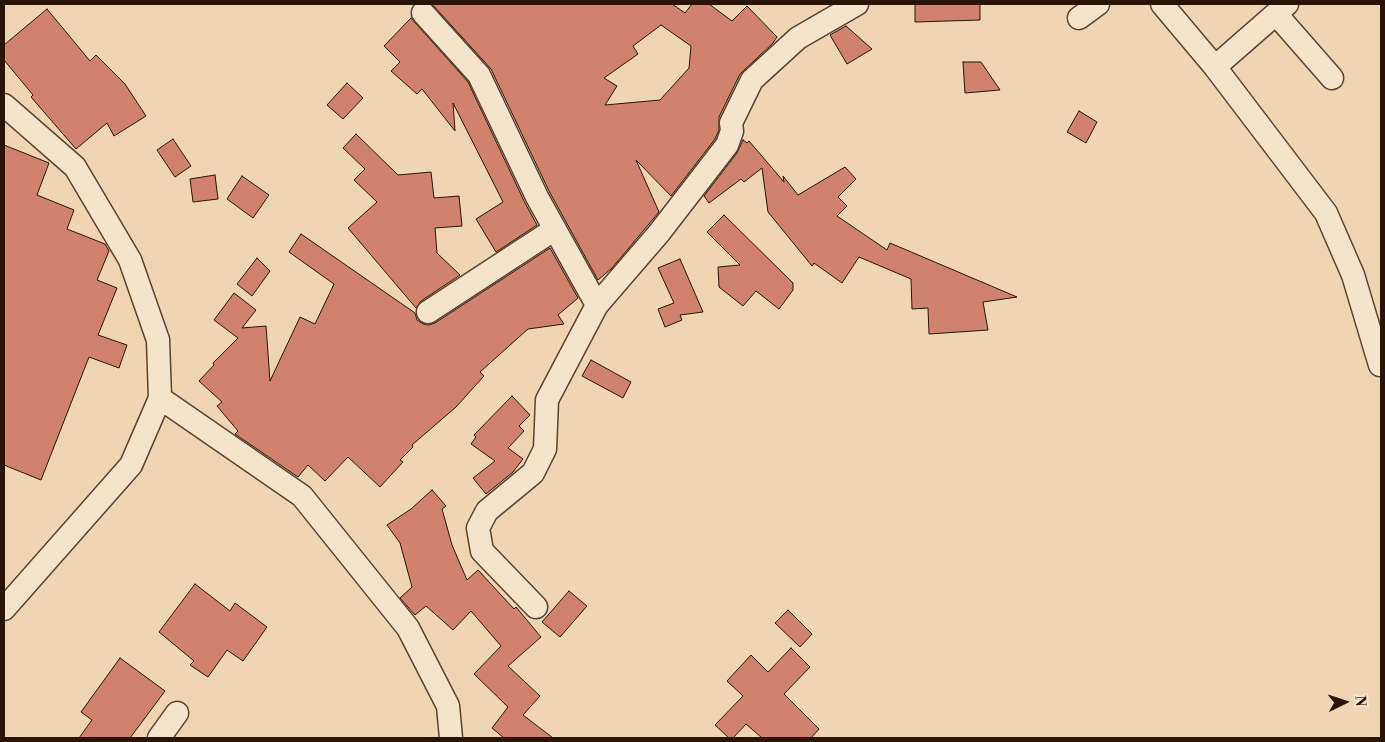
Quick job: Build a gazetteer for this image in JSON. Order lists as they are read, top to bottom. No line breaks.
{"north":"right"}
